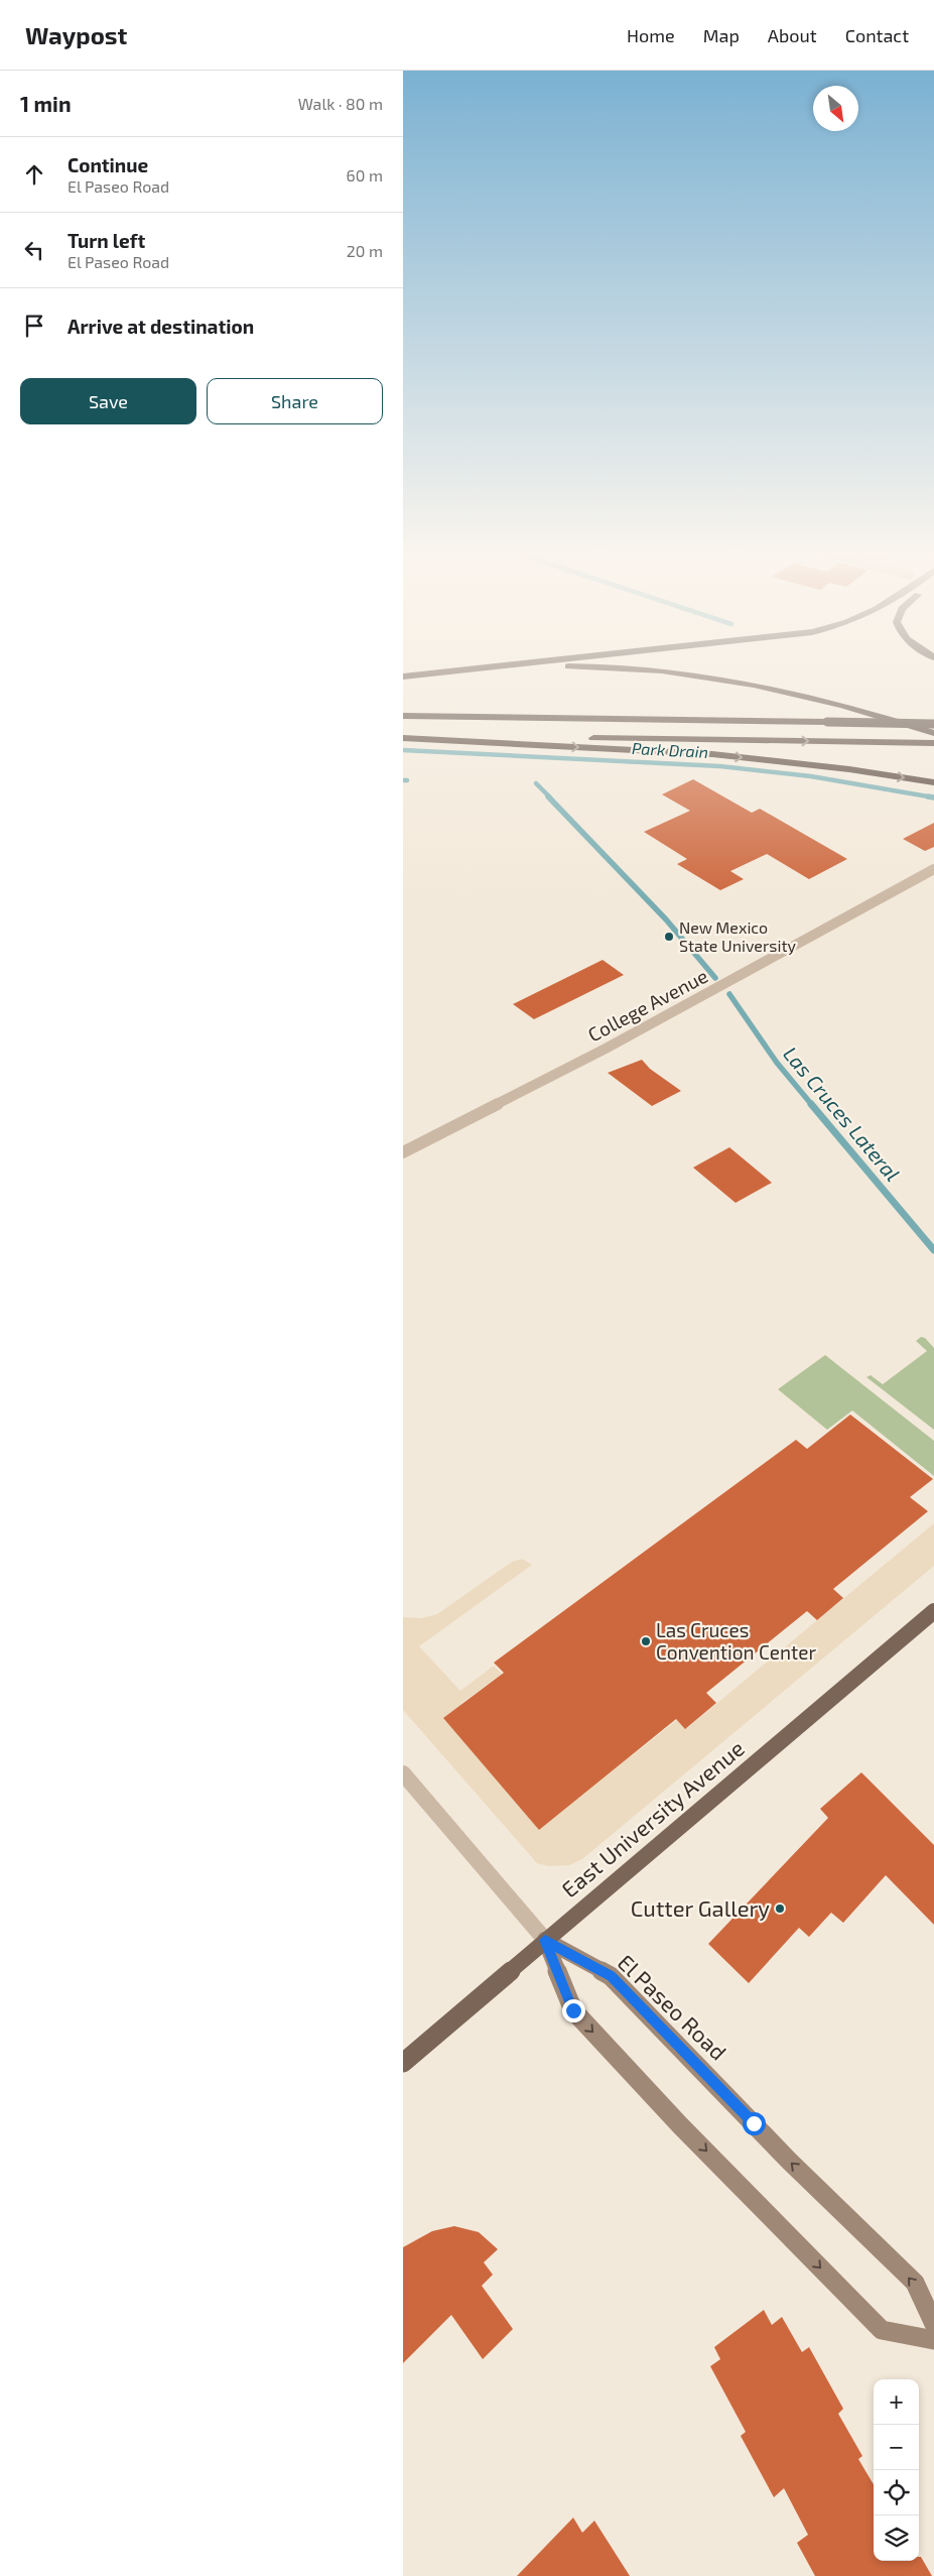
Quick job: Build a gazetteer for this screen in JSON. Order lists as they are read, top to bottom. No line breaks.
{"streets":{"main road":["East University Avenue","El Paseo Road"],"street":["College Avenue"]},"crossings":[["East University Avenue","El Paseo Road"]],"water":["Park Drain","Las Cruces Lateral"],"places":["New Mexico State University","Las Cruces Convention Center","Cutter Gallery"],"north":"bottom right","page":{"header":"Waypost","nav":["Home","Map","About","Contact"],"heading":["1 min","Walk · 80 m"],"list":[["Continue","El Paseo Road","60 m"],["Turn left","El Paseo Road","20 m"],"Arrive at destination"],"buttons":["Save","Share"],"map_buttons":["+","−"]}}
